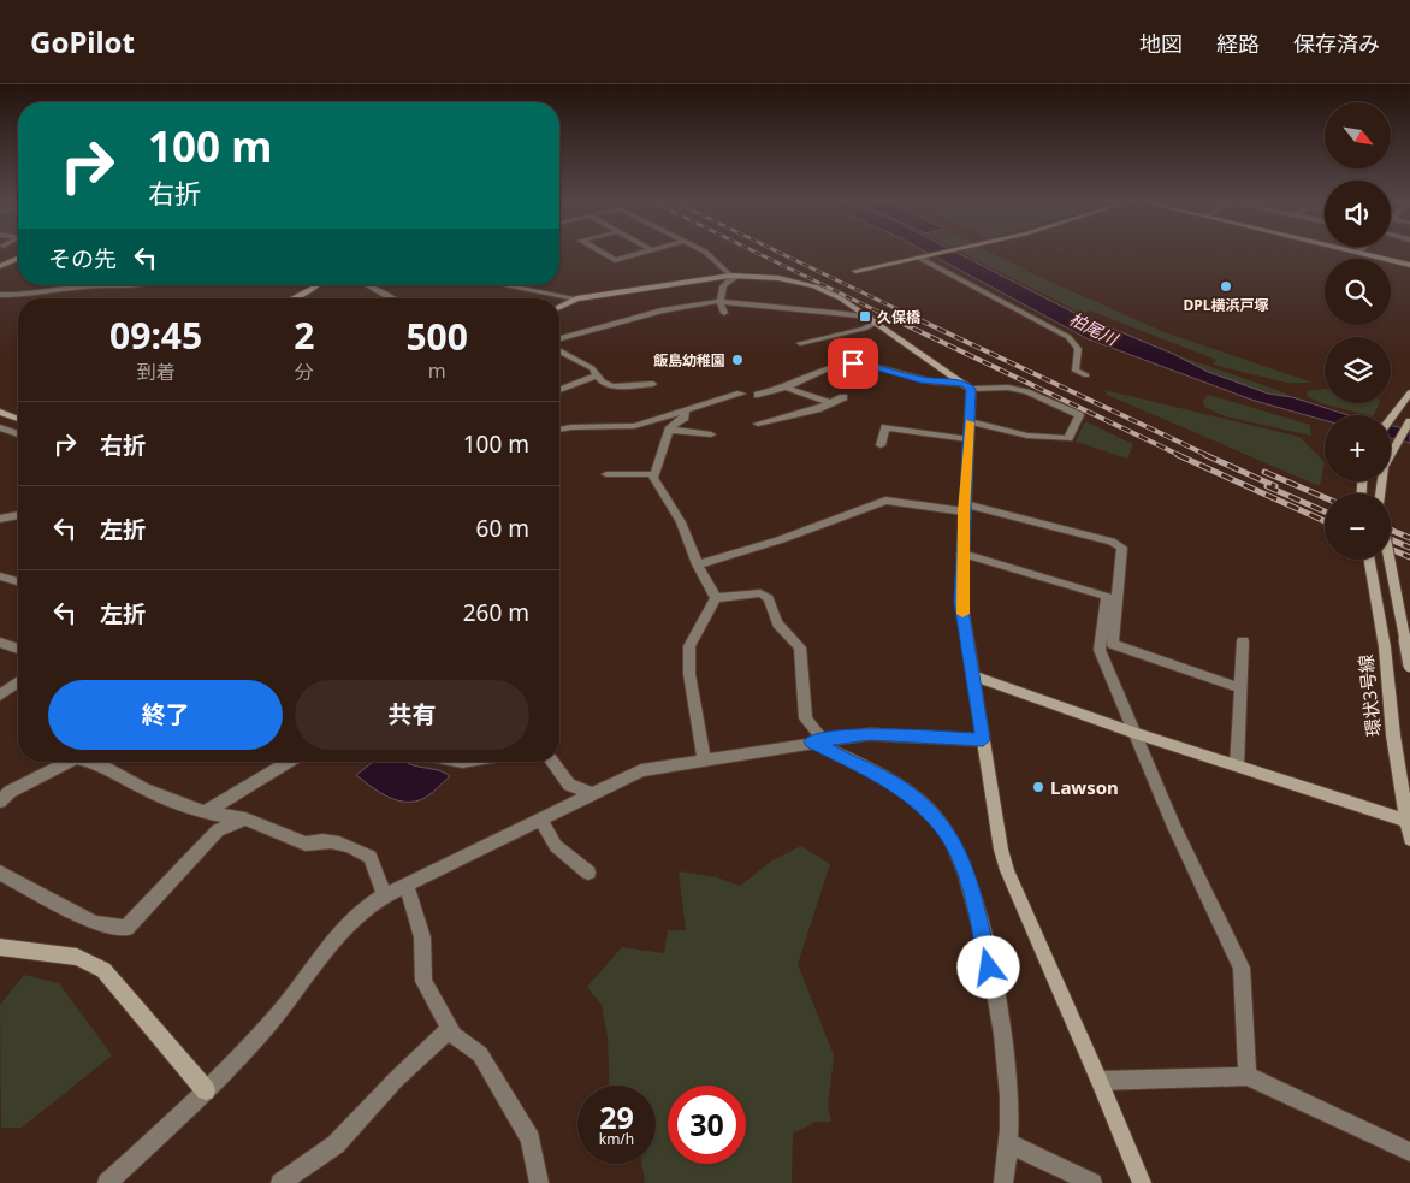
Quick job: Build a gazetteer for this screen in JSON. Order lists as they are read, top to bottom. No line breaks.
{"streets":{"street":["環状3号線"]},"water":["柏尾川"],"places":{"other":["DPL横浜戸塚","飯島幼稚園","Lawson"],"transit":["久保橋"]},"north":"bottom right","page":{"header":"GoPilot","nav":["地図","経路","保存済み"],"map_buttons":["+","−"],"turn":["100 m","右折"],"then":"その先","eta":["09:45","到着","2","分","500","m"],"list":[{"name":"右折","value":"100 m"},{"name":"左折","value":"60 m"},{"name":"左折","value":"260 m"}],"buttons":["終了","共有"],"speed":"29 km/h","limit":"30"}}
